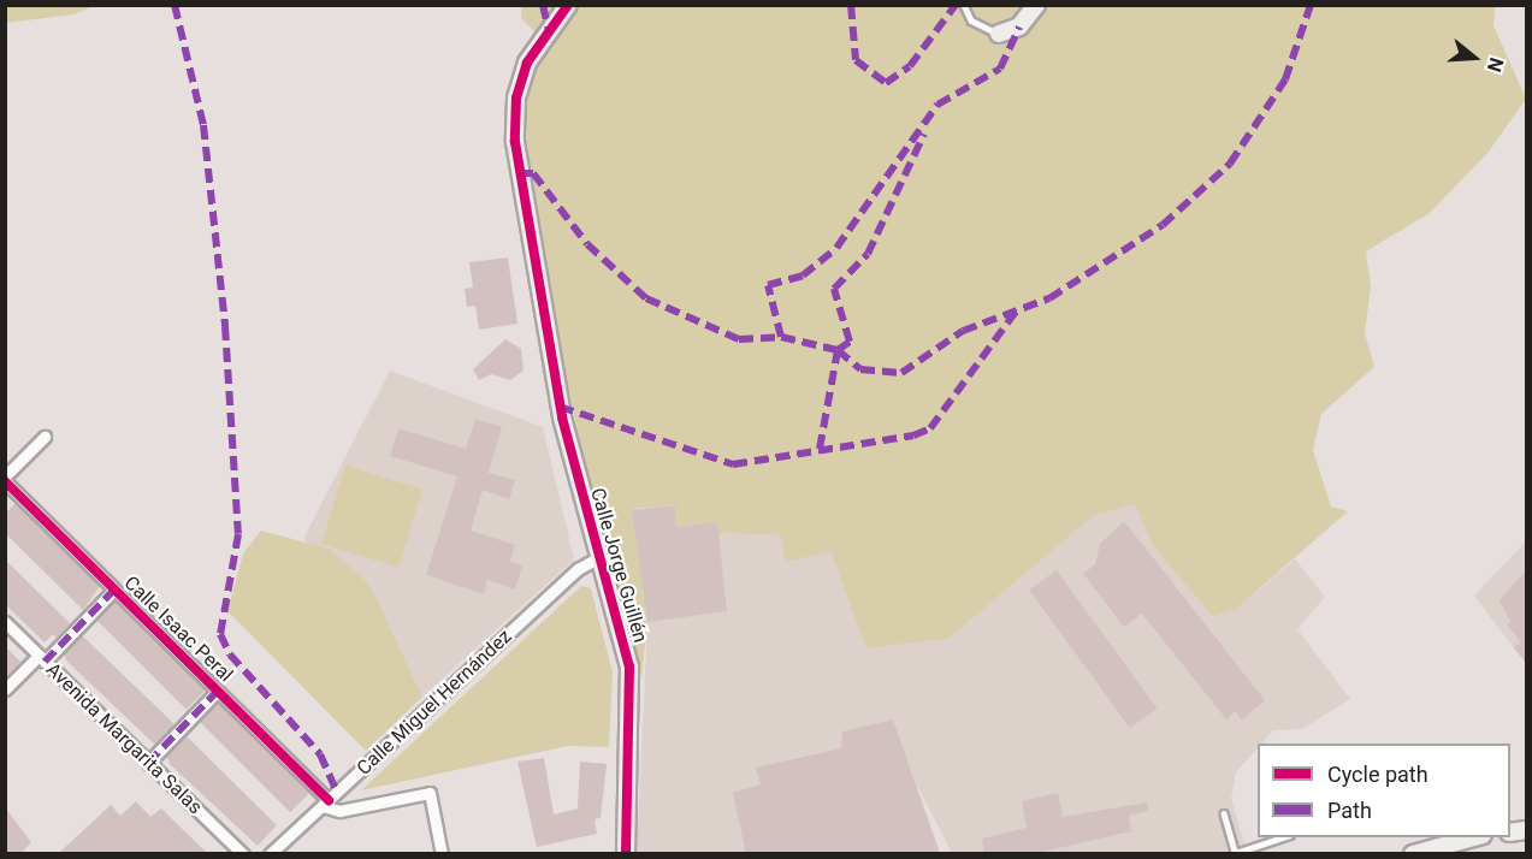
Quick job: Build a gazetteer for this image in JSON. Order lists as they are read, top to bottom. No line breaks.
{"streets":{"street":["Calle Jorge Guillén","Calle Isaac Peral","Calle Miguel Hernández","Avenida Margarita Salas"]},"crossings":[["Calle Jorge Guillén","Calle Miguel Hernández"],["Calle Isaac Peral","Calle Miguel Hernández"]],"legend":["Cycle path","Path"],"north":"right"}
